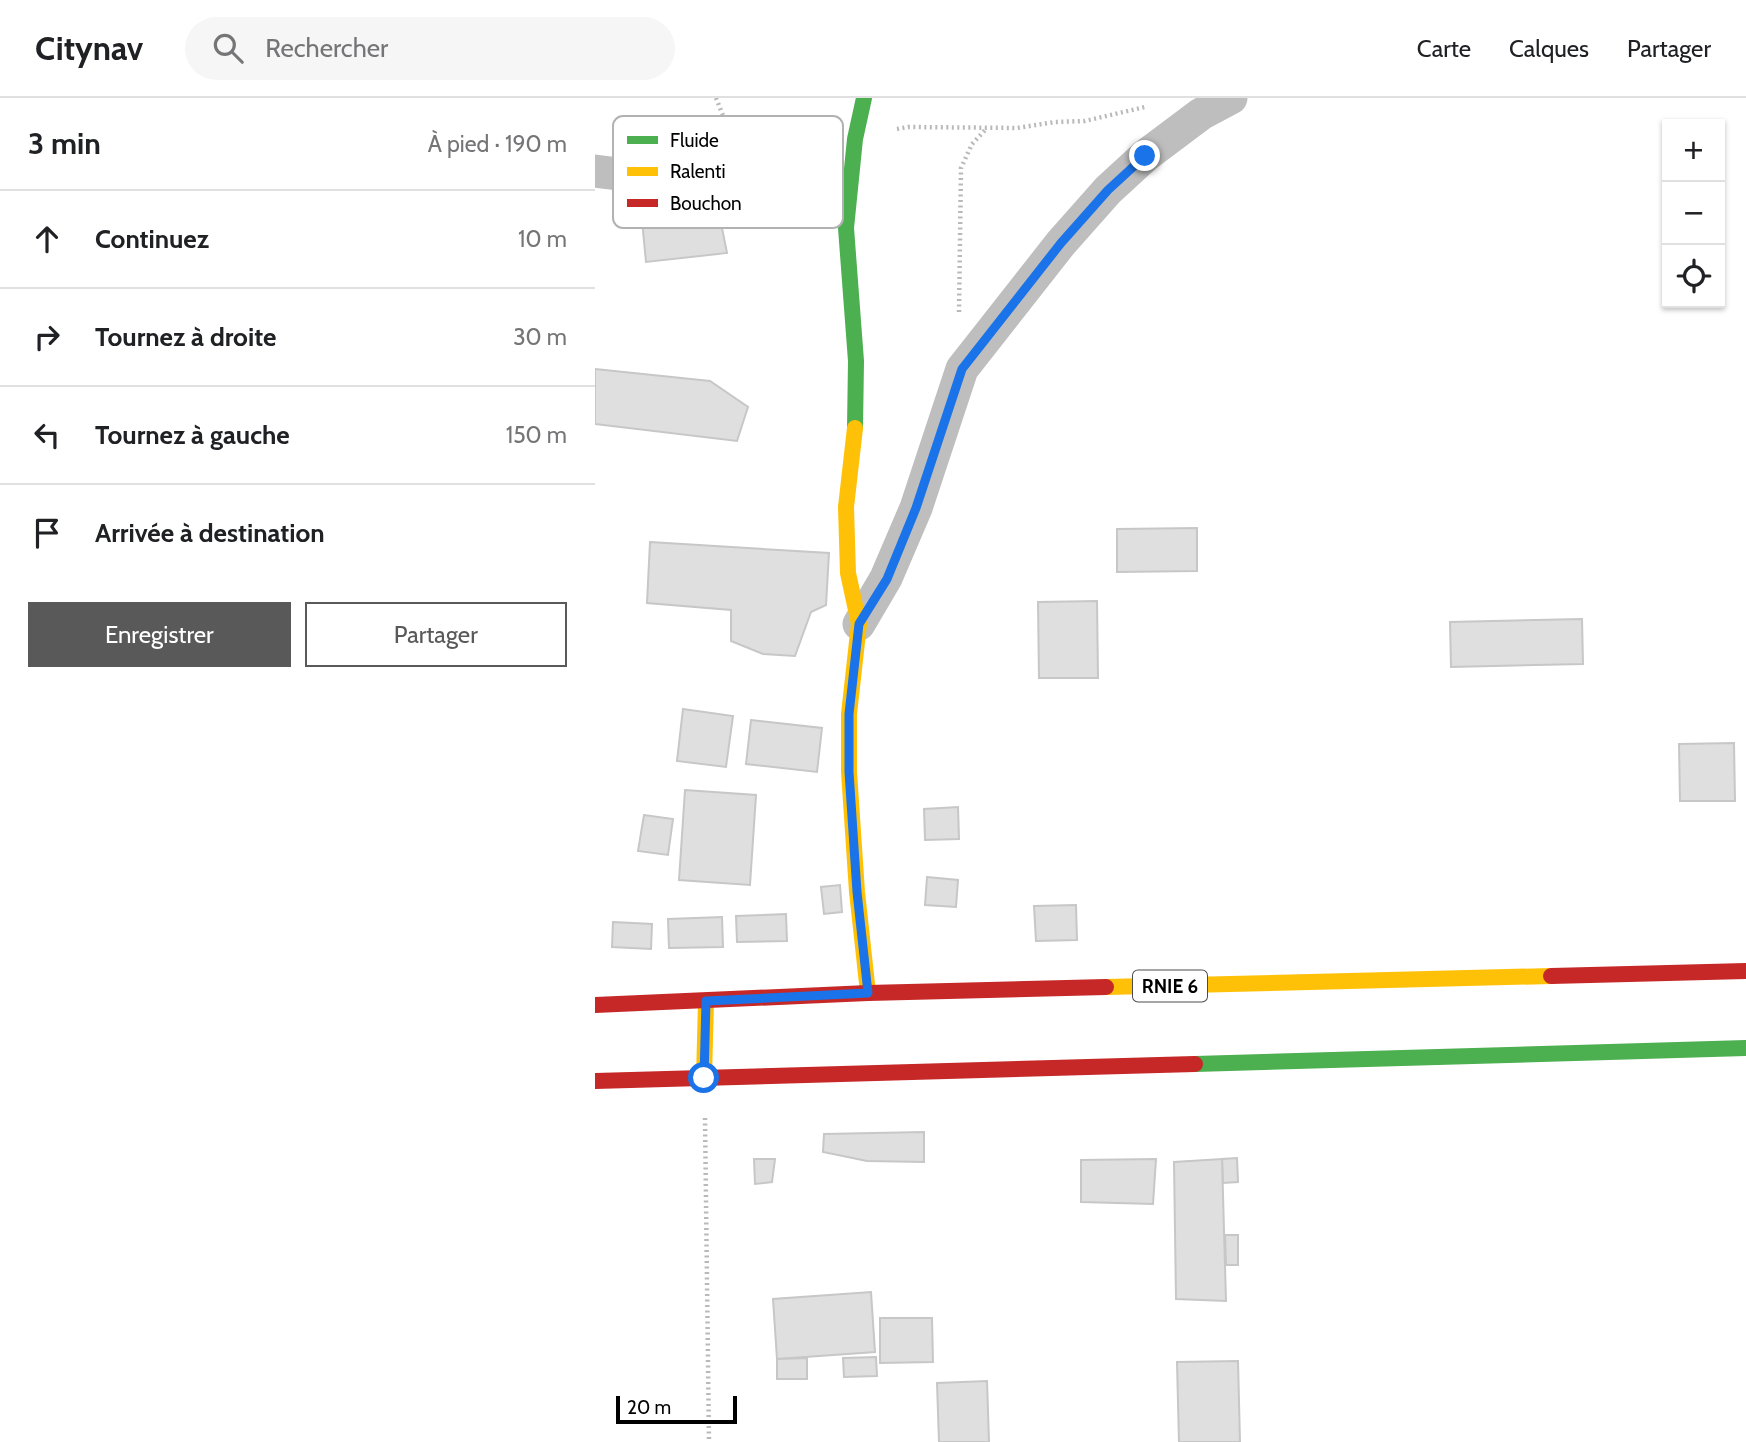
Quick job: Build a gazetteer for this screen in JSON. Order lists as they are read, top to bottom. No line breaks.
{"streets":{"main road":["RNIE 6"]},"legend":["Fluide","Ralenti","Bouchon"],"scale_bar":"20 m","page":{"header":"Citynav","search":"Rechercher","nav":["Carte","Calques","Partager"],"heading":["3 min","À pied · 190 m"],"map_buttons":["+","−"],"list":[["Continuez","10 m"],["Tournez à droite","30 m"],["Tournez à gauche","150 m"],"Arrivée à destination"],"buttons":["Enregistrer","Partager"],"scale":"20 m"}}
